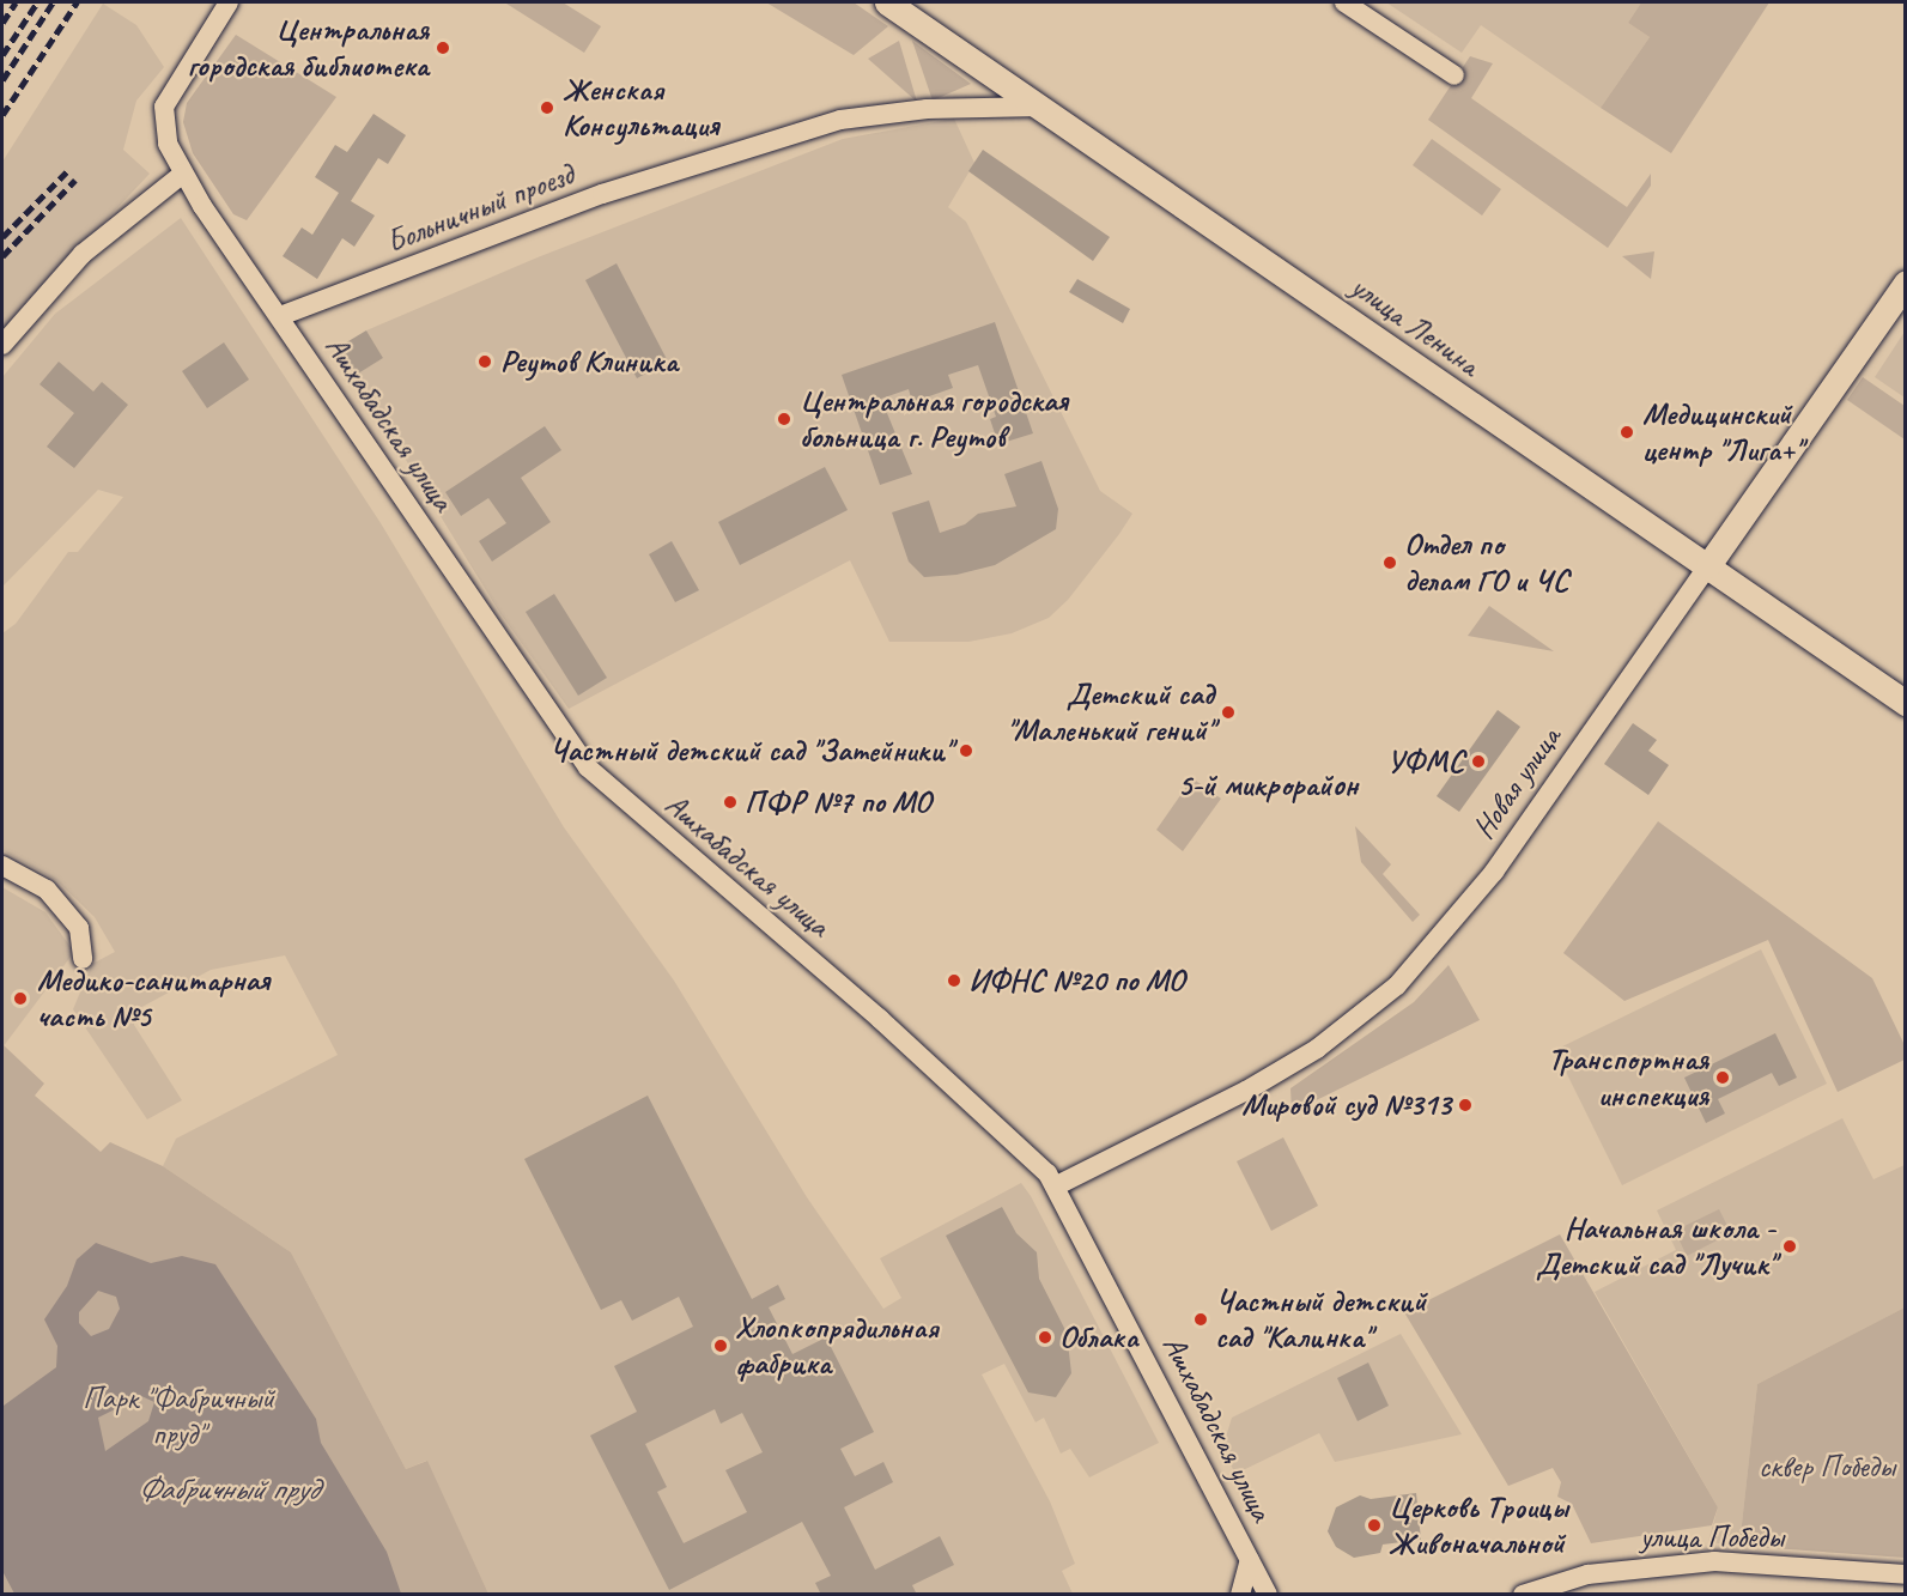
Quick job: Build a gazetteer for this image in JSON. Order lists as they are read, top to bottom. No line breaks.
{"streets":{"street":["Больничный проезд","улица Ленина","Ашхабадская улица","Новая улица","улица Победы"]},"crossings":[["Больничный проезд","улица Ленина"],["Больничный проезд","Ашхабадская улица"],["улица Ленина","Новая улица"],["Ашхабадская улица","Новая улица"]],"districts":["5-й микрорайон"],"water":["Фабричный пруд"],"parks":["Парк \"Фабричный пруд\"","сквер Победы"],"places":["Центральная городская библиотека","Женская Консультация","Реутов Клиника","Центральная городская больница г. Реутов","Медицинский центр \"Лига+\"","Отдел по делам ГО и ЧС","Детский сад \"Маленький гений\"","Частный детский сад \"Затейники\"","УФМС","ПФР №7 по МО","ИФНС №20 по МО","Медико-санитарная часть №5","Транспортная инспекция","Мировой суд №313","Начальная школа - Детский сад \"Лучик\"","Частный детский сад \"Калинка\"","Облака","Хлопкопрядильная фабрика","Церковь Троицы Живоначальной"]}
